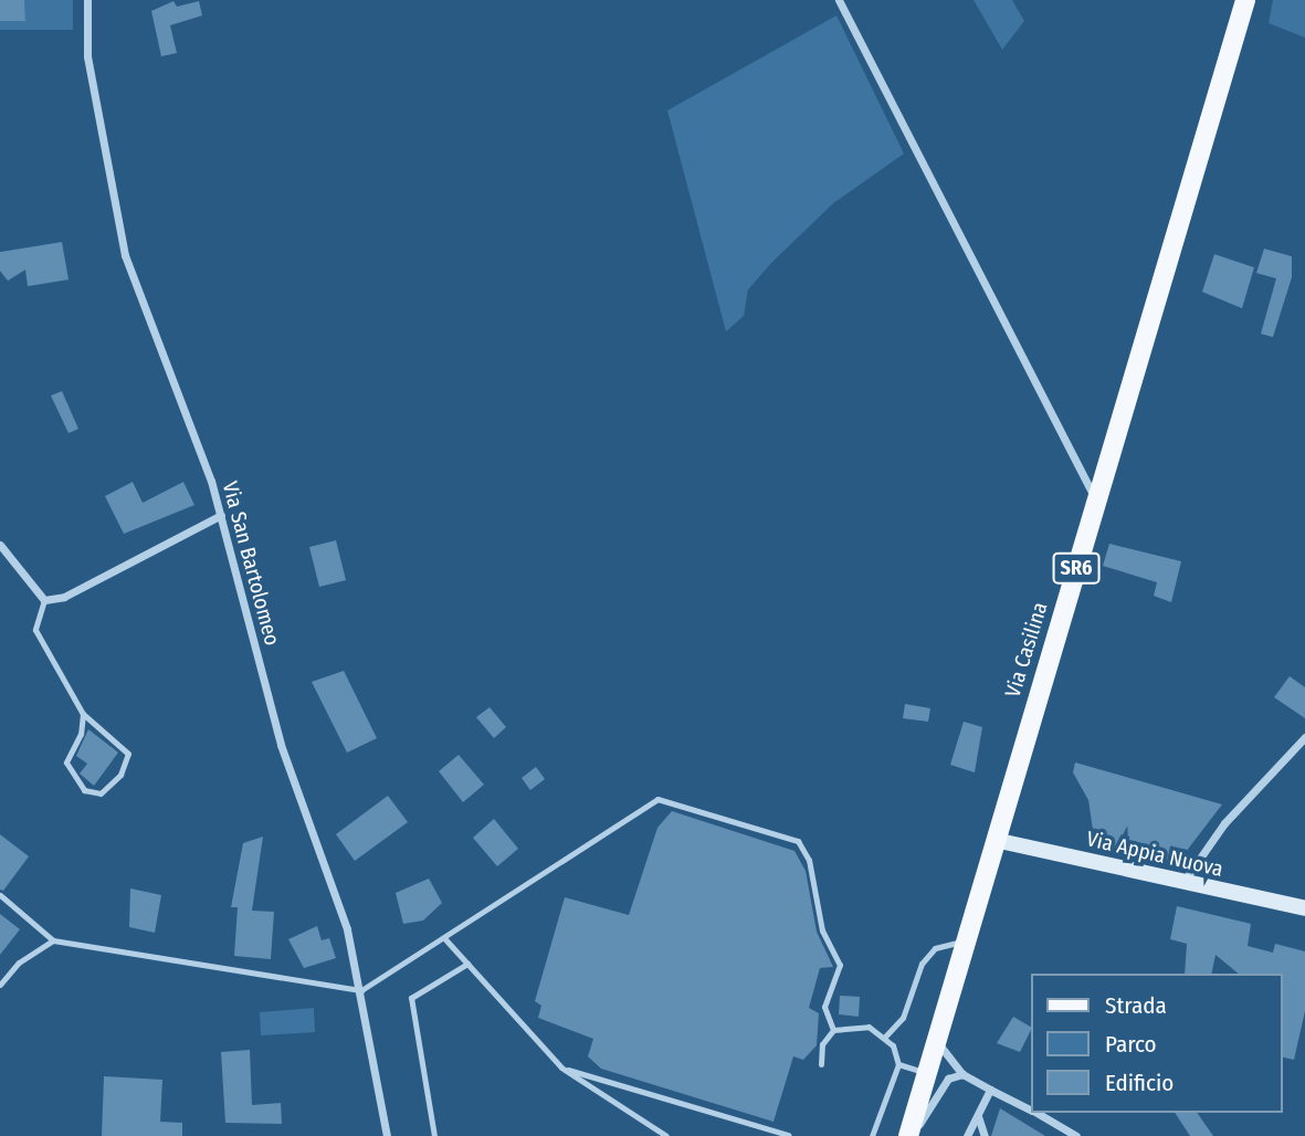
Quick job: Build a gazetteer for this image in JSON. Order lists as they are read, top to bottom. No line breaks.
{"streets":{"main road":["SR6","Via Casilina"],"street":["Via San Bartolomeo","Via Appia Nuova"]},"crossings":[["Via Casilina","Via Appia Nuova"]],"legend":["Strada","Parco","Edificio"]}
